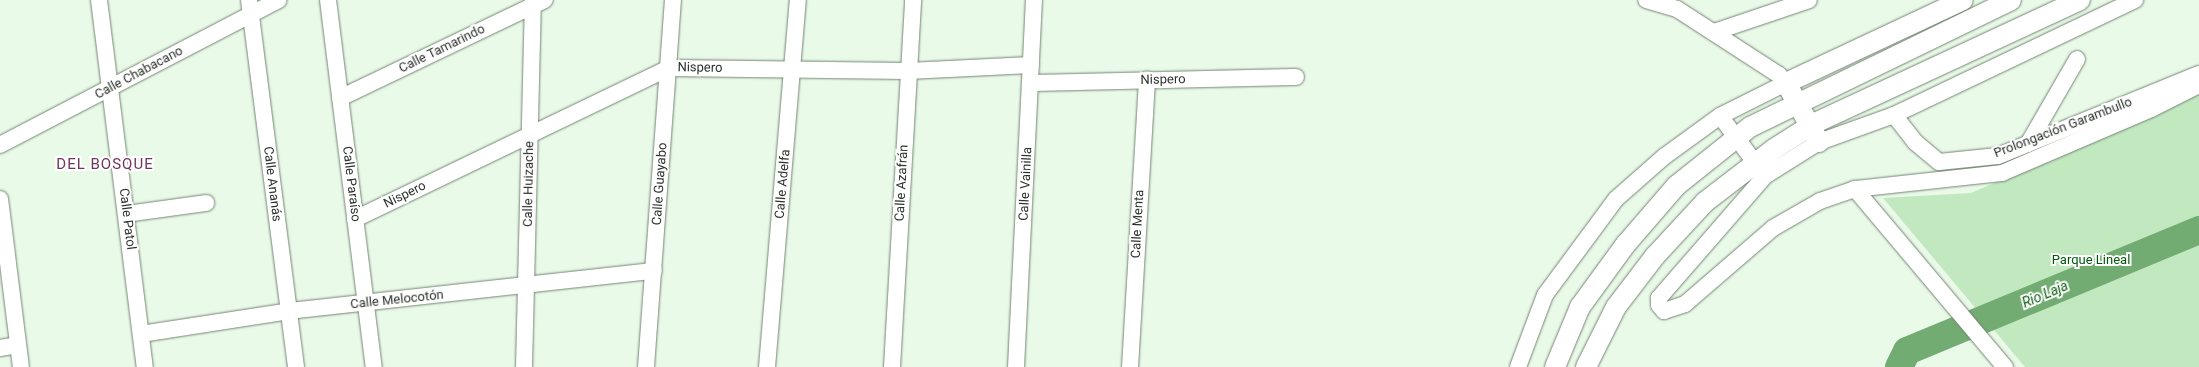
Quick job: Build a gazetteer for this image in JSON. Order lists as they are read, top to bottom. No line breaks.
{"streets":{"street":["Calle Tamarindo","Nispero","Calle Chabacano","Prolongación Garambullo","Calle Azafrán","Calle Ananás","Calle Paraíso","Calle Huizache","Calle Guayabo","Calle Adelfa","Calle Vainilla","Calle Patol","Calle Menta","Calle Melocotón"]},"crossings":[["Calle Tamarindo","Calle Paraíso"],["Calle Tamarindo","Calle Huizache"],["Nispero","Calle Azafrán"],["Nispero","Calle Paraíso"],["Nispero","Calle Huizache"],["Nispero","Calle Guayabo"],["Nispero","Calle Adelfa"],["Nispero","Calle Vainilla"],["Nispero","Calle Menta"],["Calle Chabacano","Calle Ananás"],["Calle Chabacano","Calle Patol"],["Calle Ananás","Calle Melocotón"],["Calle Paraíso","Calle Melocotón"],["Calle Huizache","Calle Melocotón"],["Calle Guayabo","Calle Melocotón"],["Calle Patol","Calle Melocotón"]],"districts":["DEL BOSQUE"],"water":["Rio Laja"],"parks":["Parque Lineal"]}
